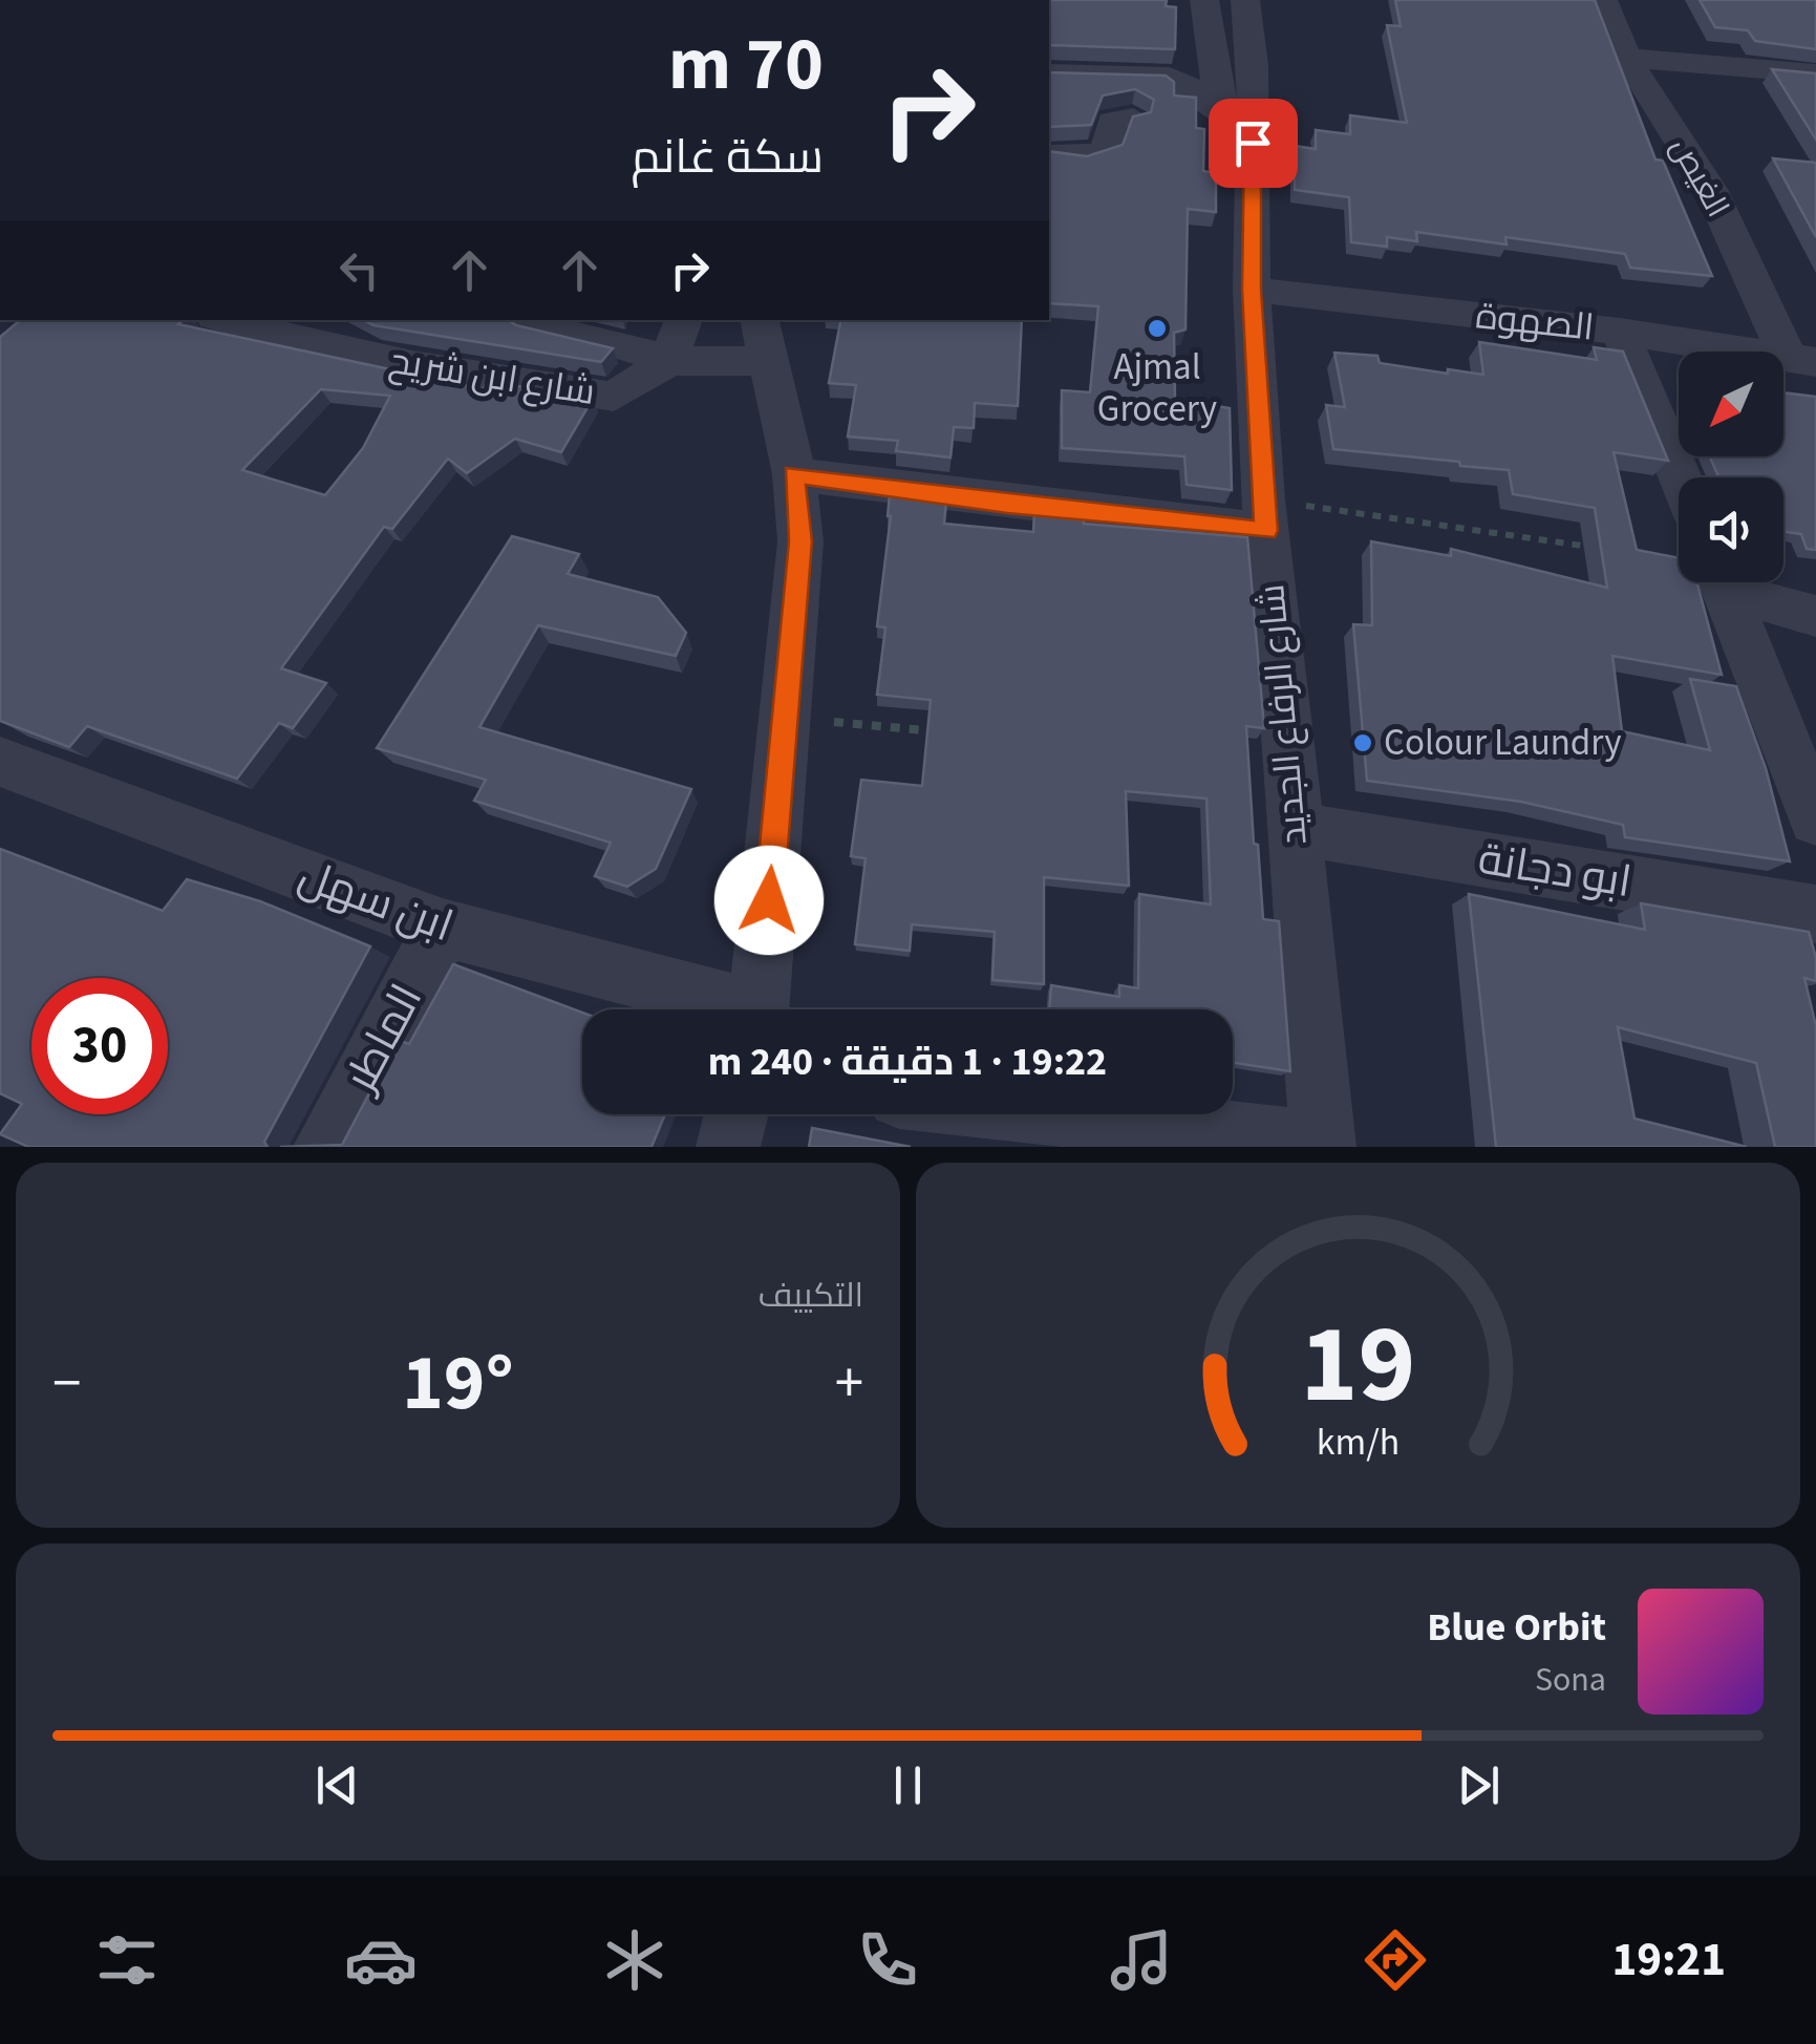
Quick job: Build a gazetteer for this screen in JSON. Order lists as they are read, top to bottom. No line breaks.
{"streets":{"street":["الغيص","الصهوة","شارع ابن شريح","شارع الرفاع الجديد","ابو دجانة","ابن سهل","الماطر"]},"crossings":[["الغيص","الصهوة"],["الصهوة","شارع الرفاع الجديد"],["شارع الرفاع الجديد","ابو دجانة"],["ابن سهل","الماطر"]],"places":["Ajmal Grocery","Colour Laundry"],"north":"bottom left","page":{"turn":["70 m","سكة غانم"],"limit":"30","trip":"19:22 · 1 دقيقة · 240 m","tile":"التكييف","heat":["−","19°","+"],"song":["Blue Orbit","Sona"],"tabs":"19:21","gauge":["19","km/h"]}}
